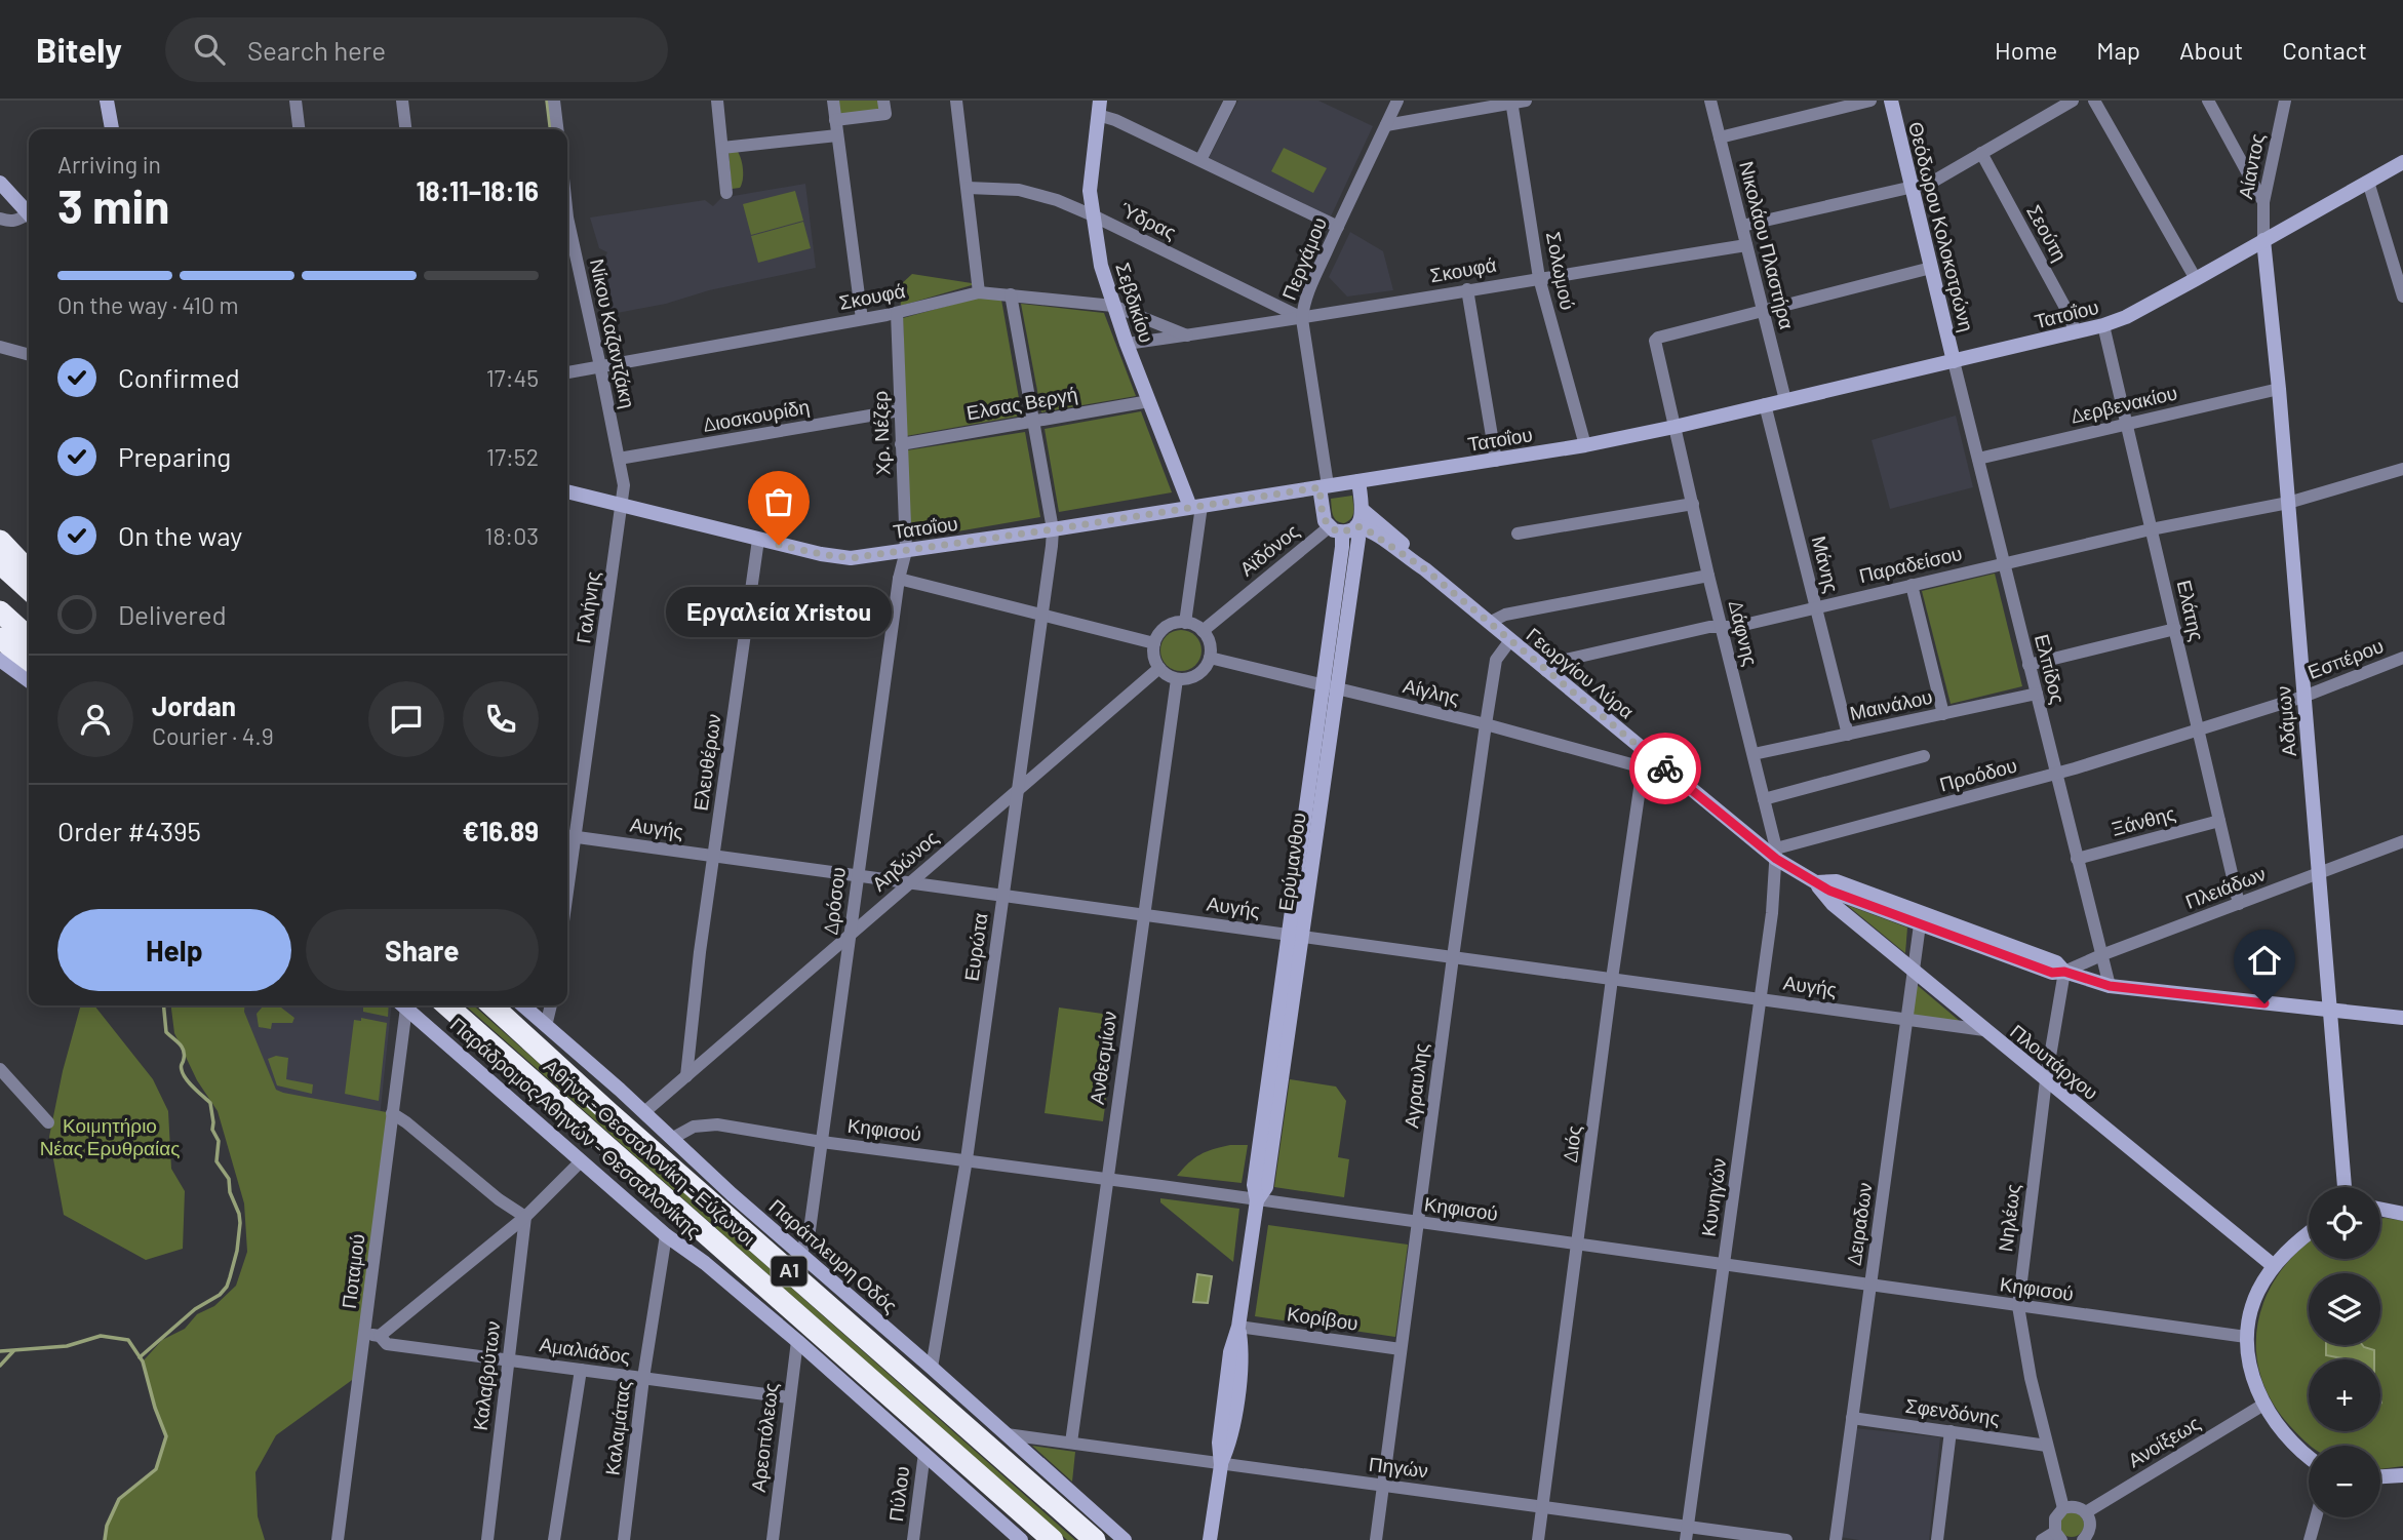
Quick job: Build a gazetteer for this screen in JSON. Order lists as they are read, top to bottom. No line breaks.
{"streets":{"highway":["Αθήνα - Θεσσαλονίκη - Εύζωνοι","Α1"],"main road":["Θεόδωρου Κολοκοτρώνη","Σεβδικίου","Τατοΐου","Αϊδόνος","Γεωργίου Λύρα","Αδάμων","Ερύμανθου","Πλουτάρχου","Παράδρομος Αθηνών - Θεσσαλονίκης","Παράπλευρη Οδός"],"street":["Αίαντος","Ύδρας","Σεούτη","Νικολάου Πλαστήρα","Περγάμου","Σκουφά","Σολωμού","Νίκου Καζαντζάκη","Ελσας Βεργή","Δερβενακίου","Διοσκουρίδη","Χρ. Νέζερ","Μάνης","Παραδείσου","Γαλήνης","Ελάτης","Δάφνης","Εσπέρου","Ελπίδος","Αίγλης","Μαινάλου","Ελευθέρων","Προόδου","Ξάνθης","Αυγής","Αηδώνος","Πλειάδων","Δρόσου","Ευρώτα","Ανθεσμίων","Αγραυλης","Κηφισού","Διός","Κυνηγών","Νηλέως","Δειραδων","Ποταμού","Κορίβου","Αμαλιάδος","Καλαβρύτων","Σφενδόνης","Καλαμάτας","Αρεοπόλεως","Ανοίξεως","Πηγών","Πύλου"]},"crossings":[["Αίαντος","Τατοΐου"],["Αίαντος","Αδάμων"],["Ύδρας","Περγάμου"],["Ύδρας","Σκουφά"],["Ύδρας","Σεβδικίου"],["Θεόδωρου Κολοκοτρώνη","Τατοΐου"],["Θεόδωρου Κολοκοτρώνη","Ελπίδος"],["Σεούτη","Τατοΐου"],["Νικολάου Πλαστήρα","Σκουφά"],["Νικολάου Πλαστήρα","Τατοΐου"],["Νικολάου Πλαστήρα","Δάφνης"],["Περγάμου","Σκουφά"],["Περγάμου","Τατοΐου"],["Περγάμου","Αϊδόνος"],["Σκουφά","Σολωμού"],["Σκουφά","Σεβδικίου"],["Σκουφά","Νίκου Καζαντζάκη"],["Σκουφά","Χρ. Νέζερ"],["Σκουφά","Ευρώτα"],["Σολωμού","Τατοΐου"],["Σεβδικίου","Τατοΐου"],["Σεβδικίου","Ελσας Βεργή"],["Τατοΐου","Νίκου Καζαντζάκη"],["Τατοΐου","Χρ. Νέζερ"],["Τατοΐου","Αϊδόνος"],["Τατοΐου","Μάνης"],["Τατοΐου","Γαλήνης"],["Τατοΐου","Ελάτης"],["Τατοΐου","Δάφνης"],["Τατοΐου","Ελπίδος"],["Τατοΐου","Αδάμων"],["Τατοΐου","Ελευθέρων"],["Τατοΐου","Ερύμανθου"],["Τατοΐου","Δρόσου"],["Τατοΐου","Ευρώτα"],["Νίκου Καζαντζάκη","Διοσκουρίδη"],["Νίκου Καζαντζάκη","Γαλήνης"],["Ελσας Βεργή","Χρ. Νέζερ"],["Ελσας Βεργή","Ευρώτα"],["Δερβενακίου","Ελάτης"],["Δερβενακίου","Ελπίδος"],["Δερβενακίου","Αδάμων"],["Διοσκουρίδη","Χρ. Νέζερ"],["Χρ. Νέζερ","Δρόσου"],["Αϊδόνος","Γεωργίου Λύρα"],["Αϊδόνος","Αίγλης"],["Αϊδόνος","Αηδώνος"],["Αϊδόνος","Ερύμανθου"],["Αϊδόνος","Ανθεσμίων"],["Μάνης","Παραδείσου"],["Μάνης","Μαινάλου"],["Παραδείσου","Ελάτης"],["Παραδείσου","Δάφνης"],["Παραδείσου","Ελπίδος"],["Παραδείσου","Γεωργίου Λύρα"],["Παραδείσου","Αδάμων"],["Γαλήνης","Αυγής"],["Ελάτης","Εσπέρου"],["Ελάτης","Προόδου"],["Ελάτης","Ξάνθης"],["Ελάτης","Πλειάδων"],["Δάφνης","Γεωργίου Λύρα"],["Δάφνης","Μαινάλου"],["Δάφνης","Προόδου"],["Δάφνης","Κυνηγών"],["Εσπέρου","Αδάμων"],["Εσπέρου","Προόδου"],["Ελπίδος","Γεωργίου Λύρα"],["Ελπίδος","Μαινάλου"],["Ελπίδος","Προόδου"],["Ελπίδος","Ξάνθης"],["Ελπίδος","Πλειάδων"],["Γεωργίου Λύρα","Αίγλης"],["Γεωργίου Λύρα","Αδάμων"],["Γεωργίου Λύρα","Προόδου"],["Γεωργίου Λύρα","Ερύμανθου"],["Γεωργίου Λύρα","Πλειάδων"],["Γεωργίου Λύρα","Πλουτάρχου"],["Γεωργίου Λύρα","Αγραυλης"],["Γεωργίου Λύρα","Διός"],["Γεωργίου Λύρα","Κυνηγών"],["Γεωργίου Λύρα","Νηλέως"],["Γεωργίου Λύρα","Δειραδων"],["Αίγλης","Αηδώνος"],["Αίγλης","Ερύμανθου"],["Αίγλης","Ανθεσμίων"],["Αίγλης","Αγραυλης"],["Αίγλης","Διός"],["Αδάμων","Πλειάδων"],["Ελευθέρων","Αυγής"],["Ελευθέρων","Αηδώνος"],["Προόδου","Κυνηγών"],["Αυγής","Αηδώνος"],["Αυγής","Ερύμανθου"],["Αυγής","Δρόσου"],["Αυγής","Ευρώτα"],["Αυγής","Ανθεσμίων"],["Αυγής","Πλουτάρχου"],["Αυγής","Αγραυλης"],["Αυγής","Διός"],["Αυγής","Κυνηγών"],["Αυγής","Δειραδων"],["Αηδώνος","Δρόσου"],["Αηδώνος","Ευρώτα"],["Αηδώνος","Ανθεσμίων"],["Αηδώνος","Παράπλευρη Οδός"],["Ερύμανθου","Κηφισού"],["Ερύμανθου","Κορίβου"],["Ερύμανθου","Πηγών"],["Πλειάδων","Νηλέως"],["Δρόσου","Κηφισού"],["Δρόσου","Παράπλευρη Οδός"],["Ευρώτα","Κηφισού"],["Ευρώτα","Παράπλευρη Οδός"],["Ανθεσμίων","Κηφισού"],["Ανθεσμίων","Πηγών"],["Πλουτάρχου","Νηλέως"],["Πλουτάρχου","Δειραδων"],["Αγραυλης","Κηφισού"],["Αγραυλης","Κορίβου"],["Αγραυλης","Πηγών"],["Παράδρομος Αθηνών - Θεσσαλονίκης","Καλαμάτας"],["Παράδρομος Αθηνών - Θεσσαλονίκης","Αρεοπόλεως"],["Παράδρομος Αθηνών - Θεσσαλονίκης","Πύλου"],["Κηφισού","Διός"],["Κηφισού","Κυνηγών"],["Κηφισού","Νηλέως"],["Κηφισού","Δειραδων"],["Κηφισού","Παράπλευρη Οδός"],["Διός","Πηγών"],["Κυνηγών","Πηγών"],["Νηλέως","Σφενδόνης"],["Δειραδων","Σφενδόνης"],["Παράπλευρη Οδός","Πηγών"],["Ποταμού","Αμαλιάδος"],["Αμαλιάδος","Καλαβρύτων"],["Αμαλιάδος","Καλαμάτας"],["Αμαλιάδος","Αρεοπόλεως"]],"parks":["Κοιμητήριο Νέας Ερυθραίας"],"places":["Εργαλεία Xristou"],"page":{"header":"Bitely","search":"Search here","nav":["Home","Map","About","Contact"],"heading":["3 min","Arriving in","18:11–18:16"],"panel":["Jordan","Courier · 4.9","Order #4395","€16.89"],"bar":"On the way · 410 m","list":[["Confirmed","17:45"],["Preparing","17:52"],["On the way","18:03"],"Delivered"],"bubble":"Εργαλεία Xristou","buttons":["Help","Share"],"map_buttons":["+","−"]}}
